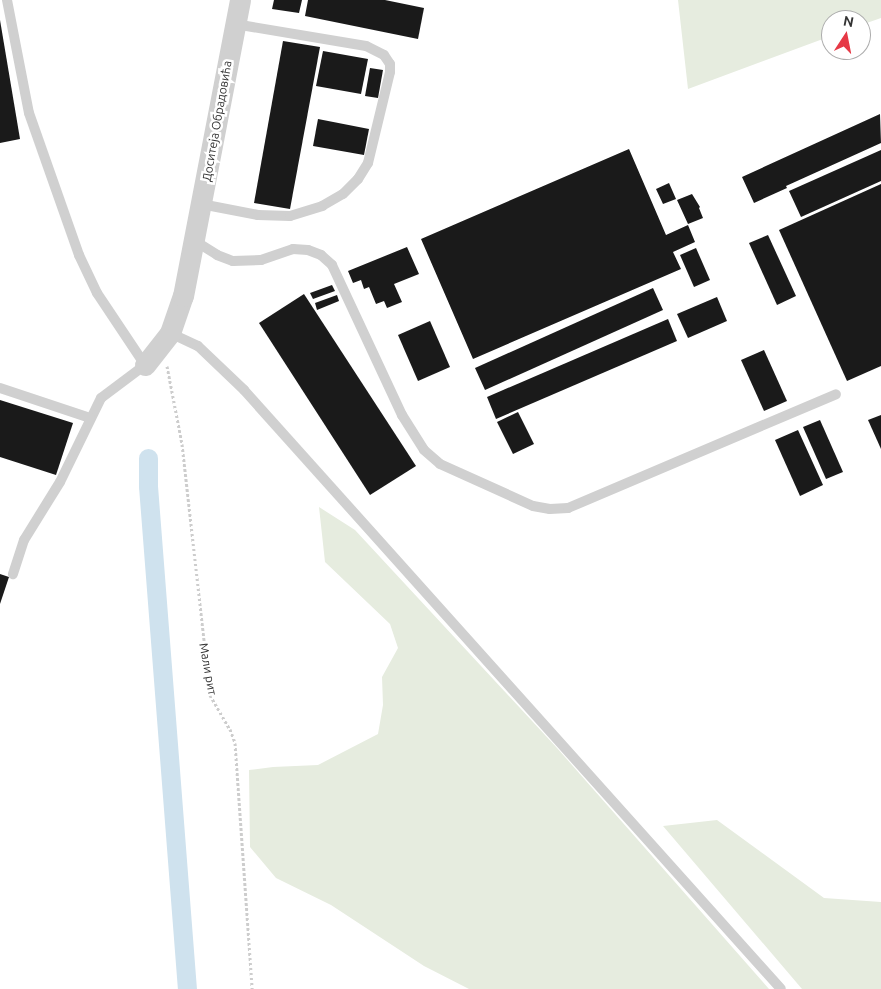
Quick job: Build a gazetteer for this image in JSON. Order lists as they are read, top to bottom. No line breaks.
{"streets":{"street":["Доситеја Обрадовића"],"path":["Мали рит"]},"crossings":[["Доситеја Обрадовића","Мали рит"]],"north":"top"}
